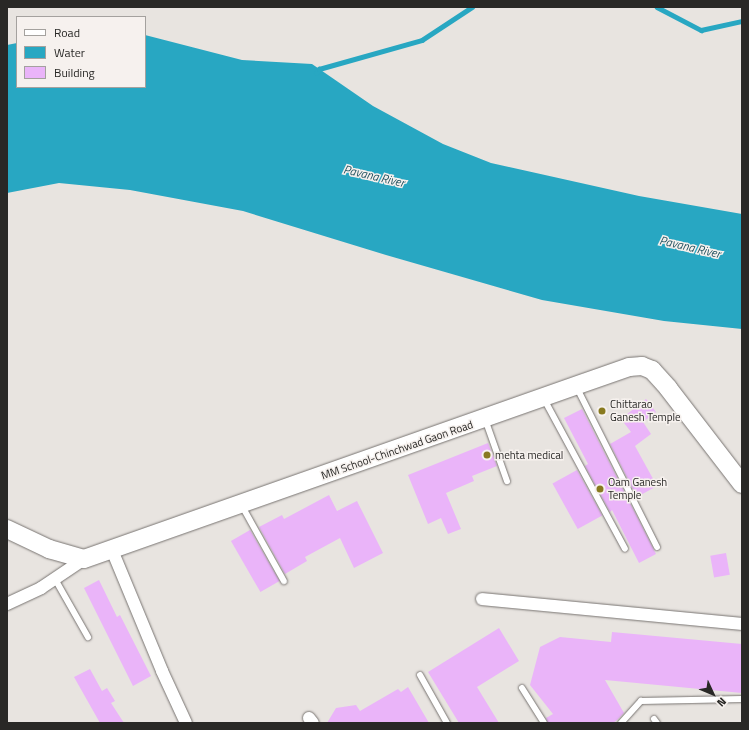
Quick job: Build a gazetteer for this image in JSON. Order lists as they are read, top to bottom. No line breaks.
{"streets":{"main road":["MM School-Chinchwad Gaon Road"]},"water":["Pavana River"],"places":["Chittarao Ganesh Temple","mehta medical","Oam Ganesh Temple"],"legend":["Road","Water","Building"],"north":"bottom right"}
